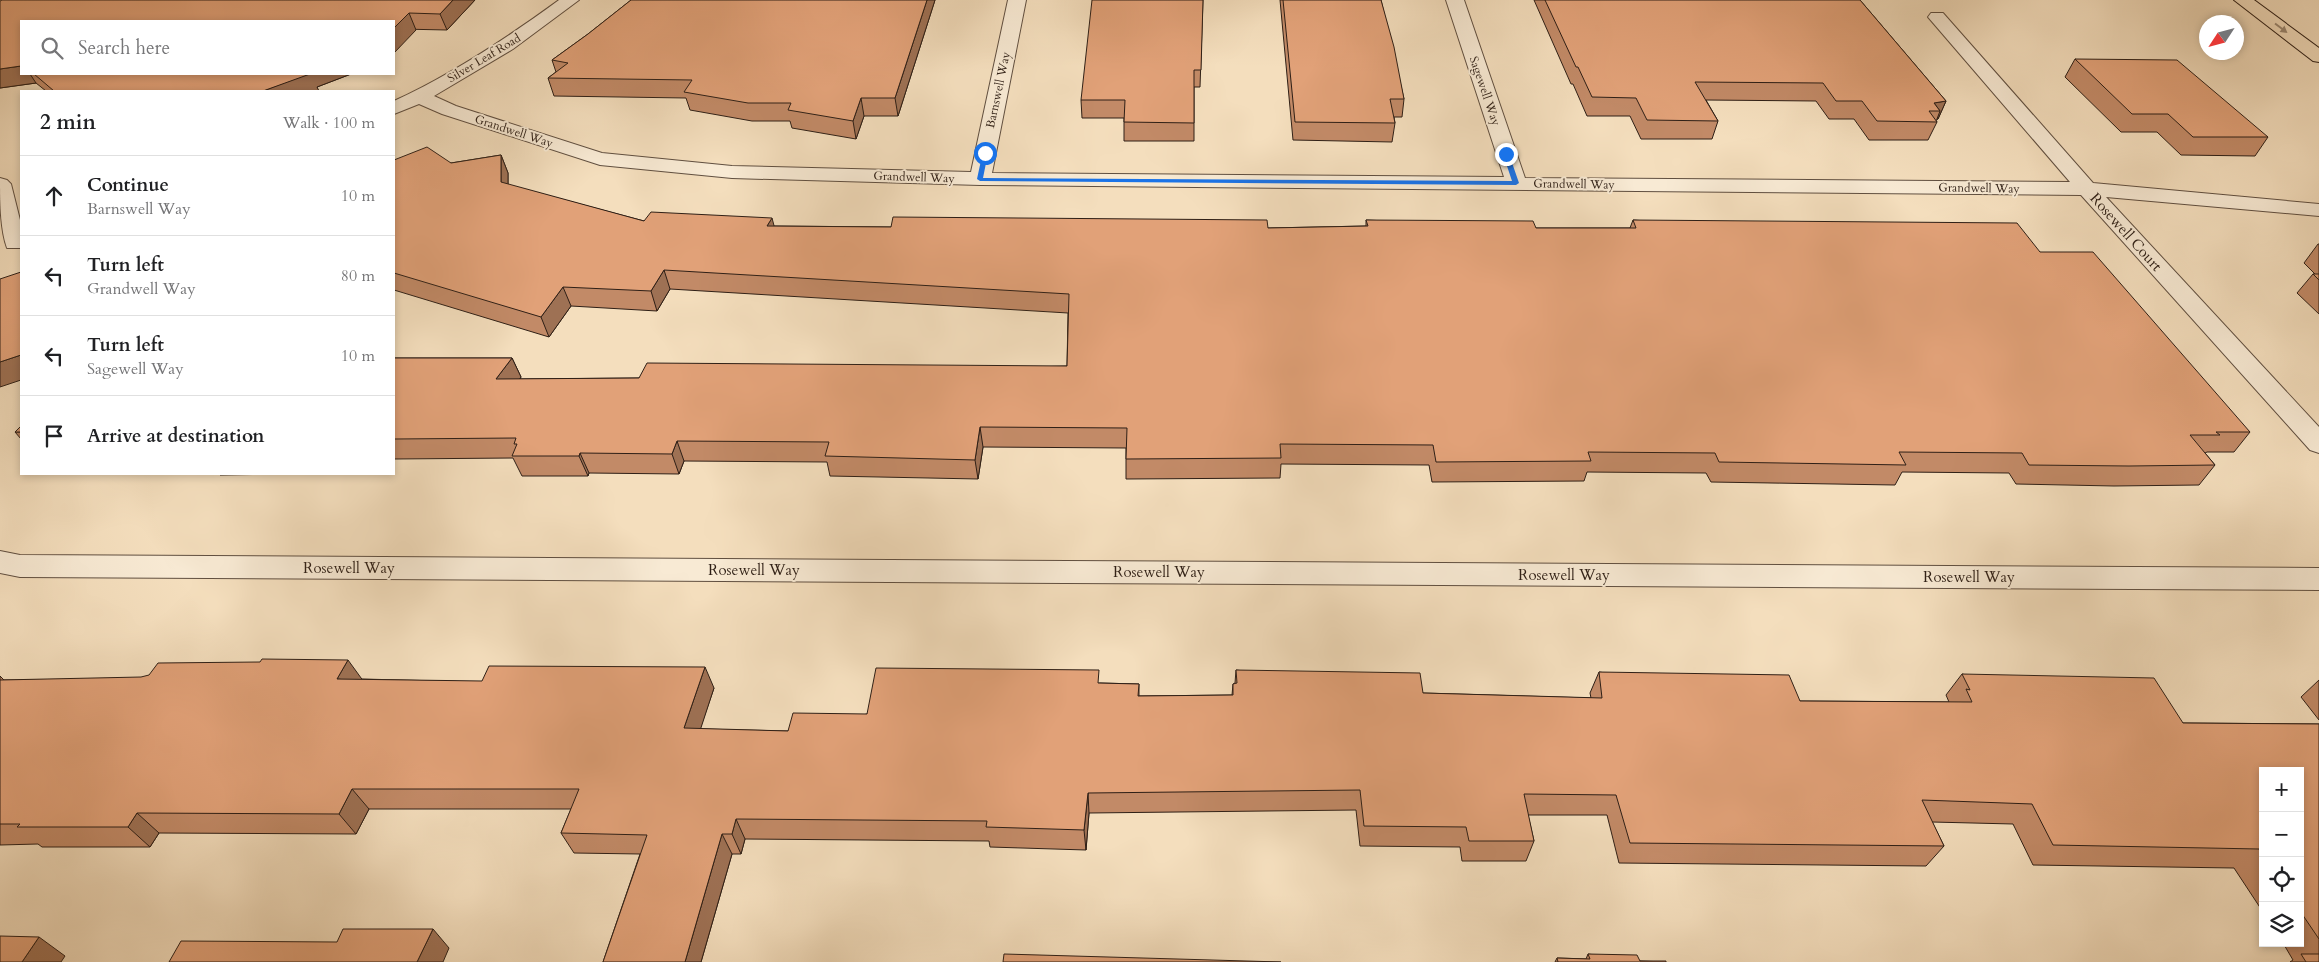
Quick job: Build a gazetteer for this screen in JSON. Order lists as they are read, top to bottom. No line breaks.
{"streets":{"street":["Silver Leaf Road","Barnswell Way","Sagewell Way","Grandwell Way","Rosewell Court","Rosewell Way"]},"crossings":[["Silver Leaf Road","Grandwell Way"],["Barnswell Way","Grandwell Way"],["Sagewell Way","Grandwell Way"],["Grandwell Way","Rosewell Court"]],"north":"bottom left","page":{"search":"Search here","heading":["2 min","Walk · 100 m"],"list":[["Continue","Barnswell Way","10 m"],["Turn left","Grandwell Way","80 m"],["Turn left","Sagewell Way","10 m"],"Arrive at destination"],"map_buttons":["+","−"]}}
